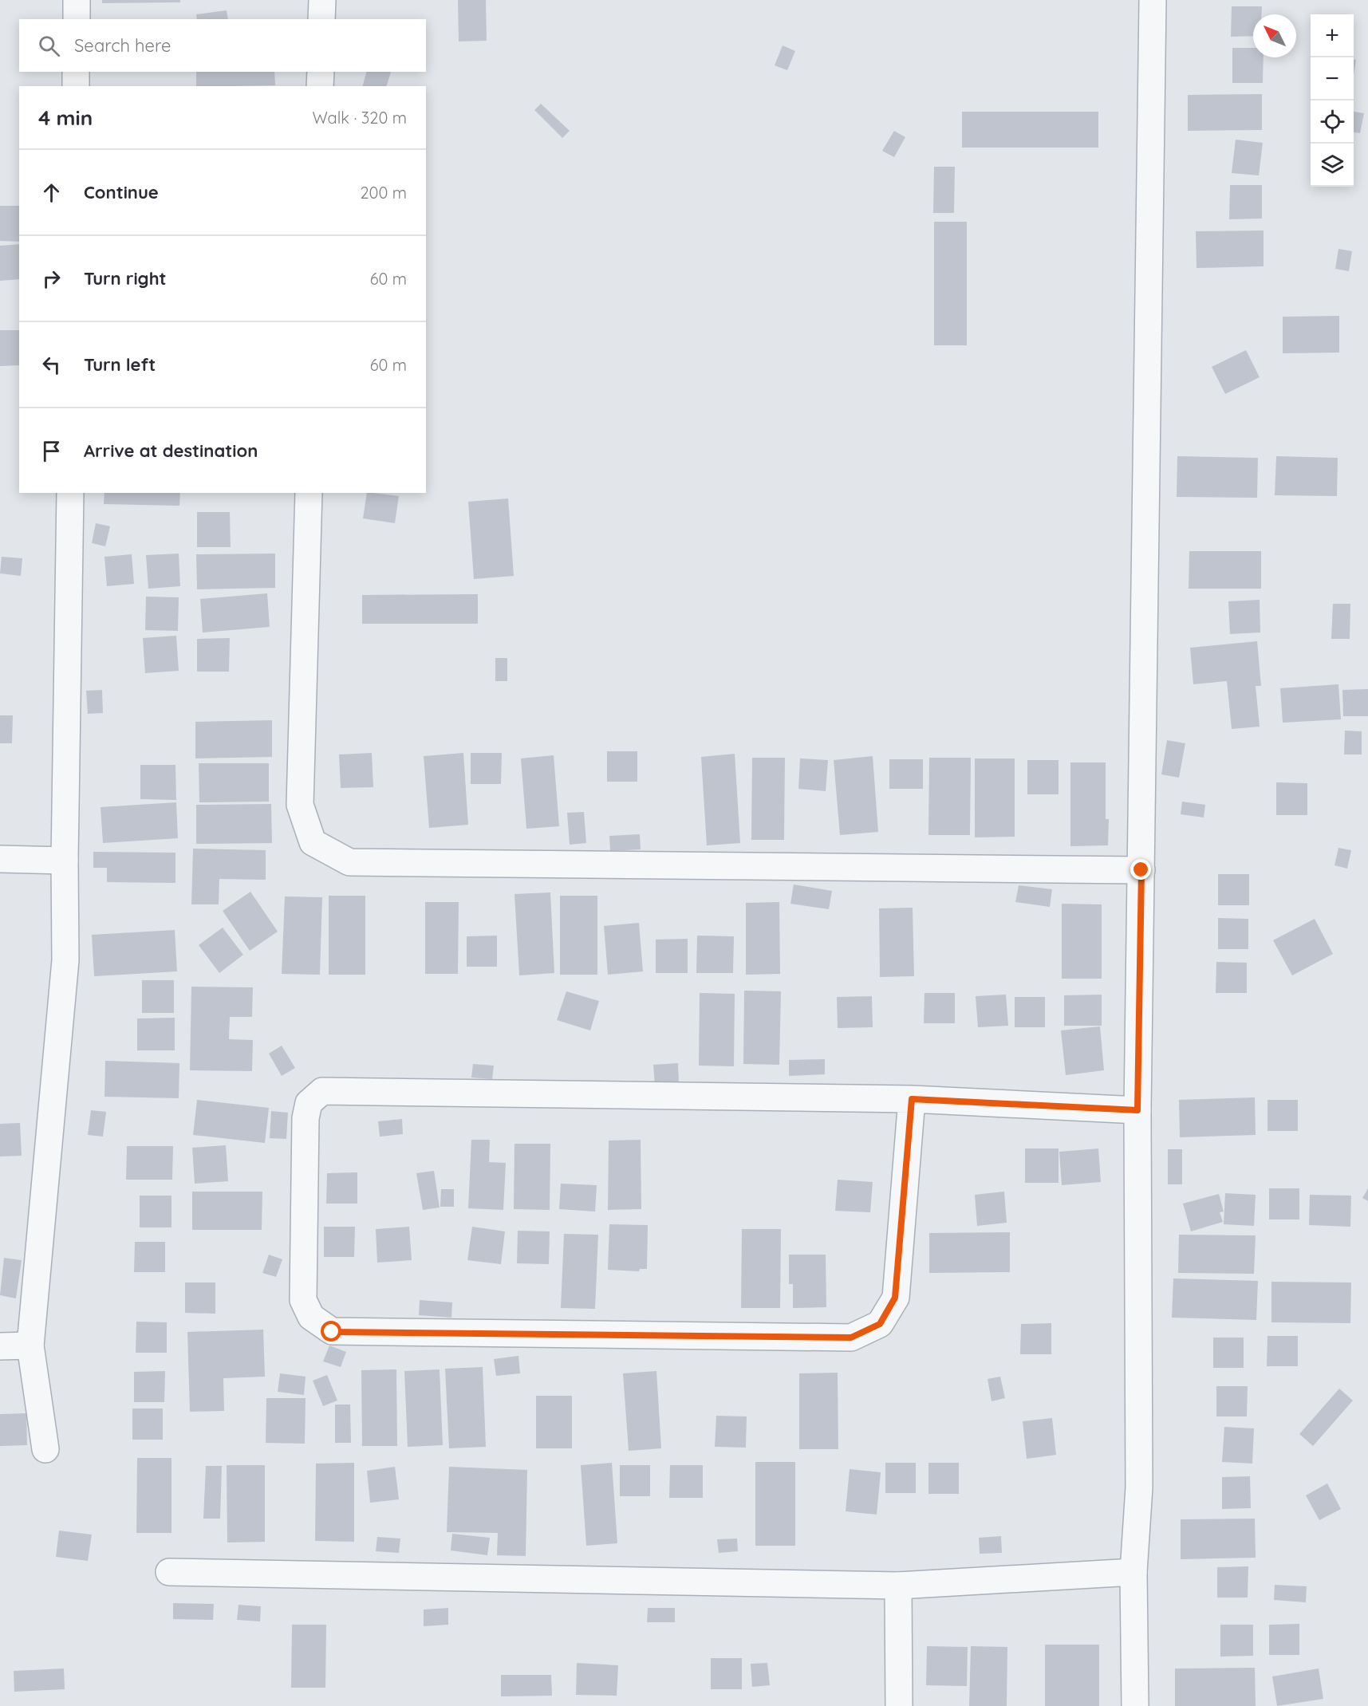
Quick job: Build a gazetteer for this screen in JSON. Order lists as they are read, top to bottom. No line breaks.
{"north":"top left","page":{"map_buttons":["+","−"],"search":"Search here","heading":["4 min","Walk · 320 m"],"list":[["Continue","200 m"],["Turn right","60 m"],["Turn left","60 m"],"Arrive at destination"]}}
